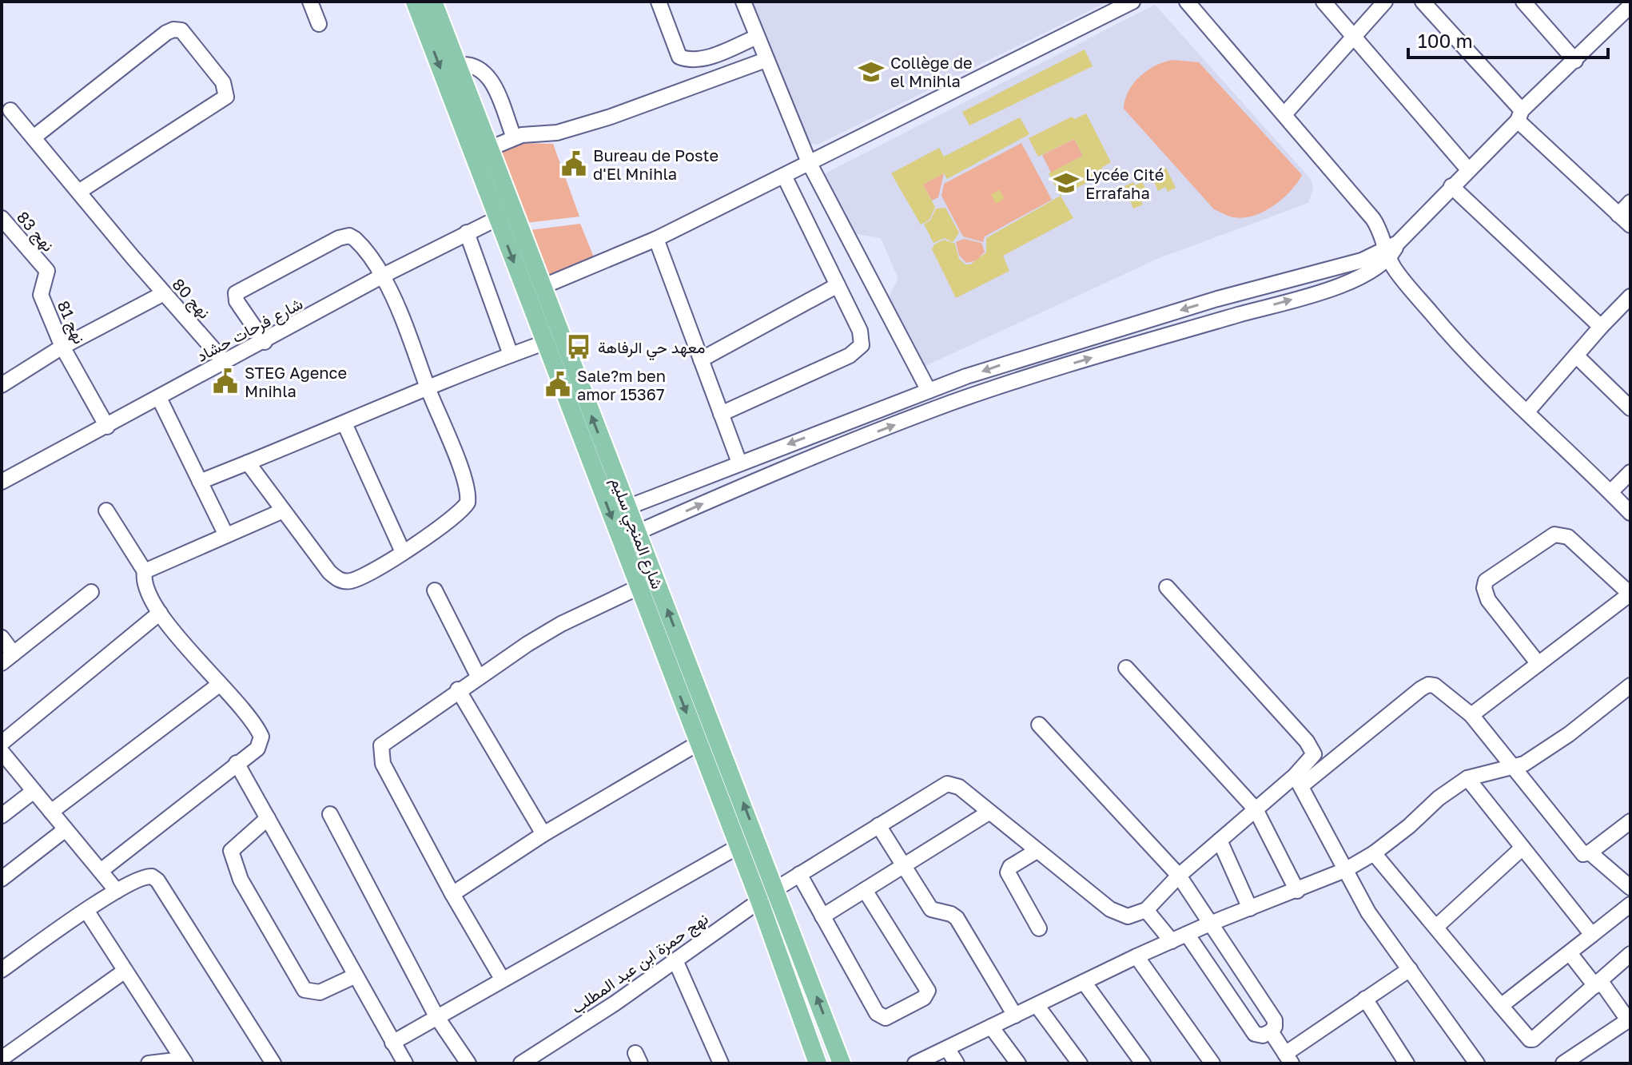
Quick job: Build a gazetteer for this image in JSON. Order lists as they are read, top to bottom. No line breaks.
{"streets":{"main road":["شارع المنجي سليم"],"street":["نهج 83","نهج 80","نهج 81","شارع فرحات حشاد","نهج حمزة ابن عبد المطلب"]},"crossings":[["نهج 83","نهج 81"],["نهج 80","شارع فرحات حشاد"],["نهج 81","شارع فرحات حشاد"],["شارع فرحات حشاد","شارع المنجي سليم"],["شارع المنجي سليم","نهج حمزة ابن عبد المطلب"]],"places":{"school or university":["Collège de el Mnihla","Lycée Cité Errafaha"],"public building":["Bureau de Poste d'El Mnihla","STEG Agence Mnihla","Sale?m ben amor 15367"],"bus stop":["معهد حي الرفاهة"]},"scale_bar":"100 m"}
